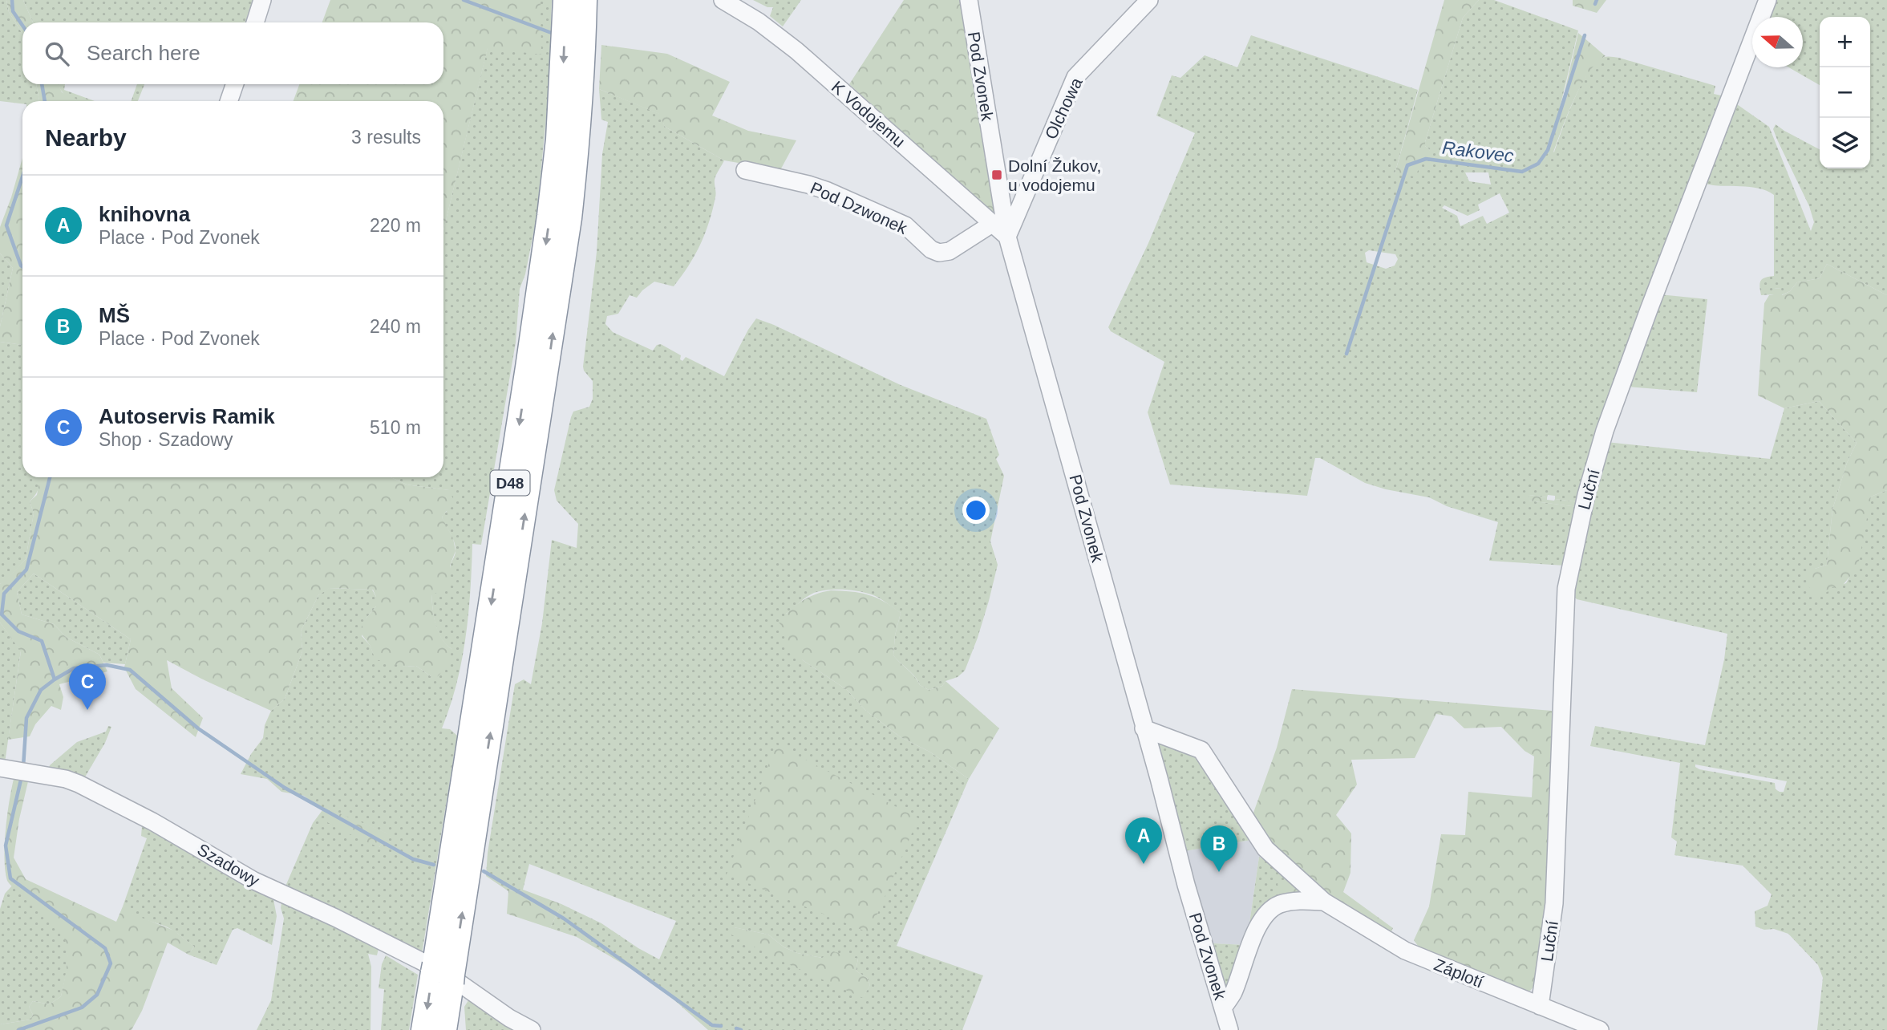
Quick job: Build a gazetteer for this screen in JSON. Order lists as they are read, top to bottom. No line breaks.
{"streets":{"highway":["D48"],"street":["Pod Zvonek","Olchowa","K Vodojemu","Pod Dzwonek","Luční","Szadowy","Záplotí"]},"crossings":[["Pod Zvonek","Olchowa"],["Pod Zvonek","K Vodojemu"],["Pod Zvonek","Záplotí"],["Olchowa","K Vodojemu"],["K Vodojemu","Pod Dzwonek"],["D48","Szadowy"],["Luční","Záplotí"]],"water":["Rakovec"],"places":{"transit":["Dolní Žukov, u vodojemu"]},"north":"left","page":{"map_buttons":["+","−"],"search":"Search here","heading":["Nearby","3 results"],"list":[{"mark":"A","name":"knihovna","note":"Place · Pod Zvonek","value":"220 m"},{"mark":"B","name":"MŠ","note":"Place · Pod Zvonek","value":"240 m"},{"mark":"C","name":"Autoservis Ramik","note":"Shop · Szadowy","value":"510 m"}],"pins":["C","A","B"]}}
